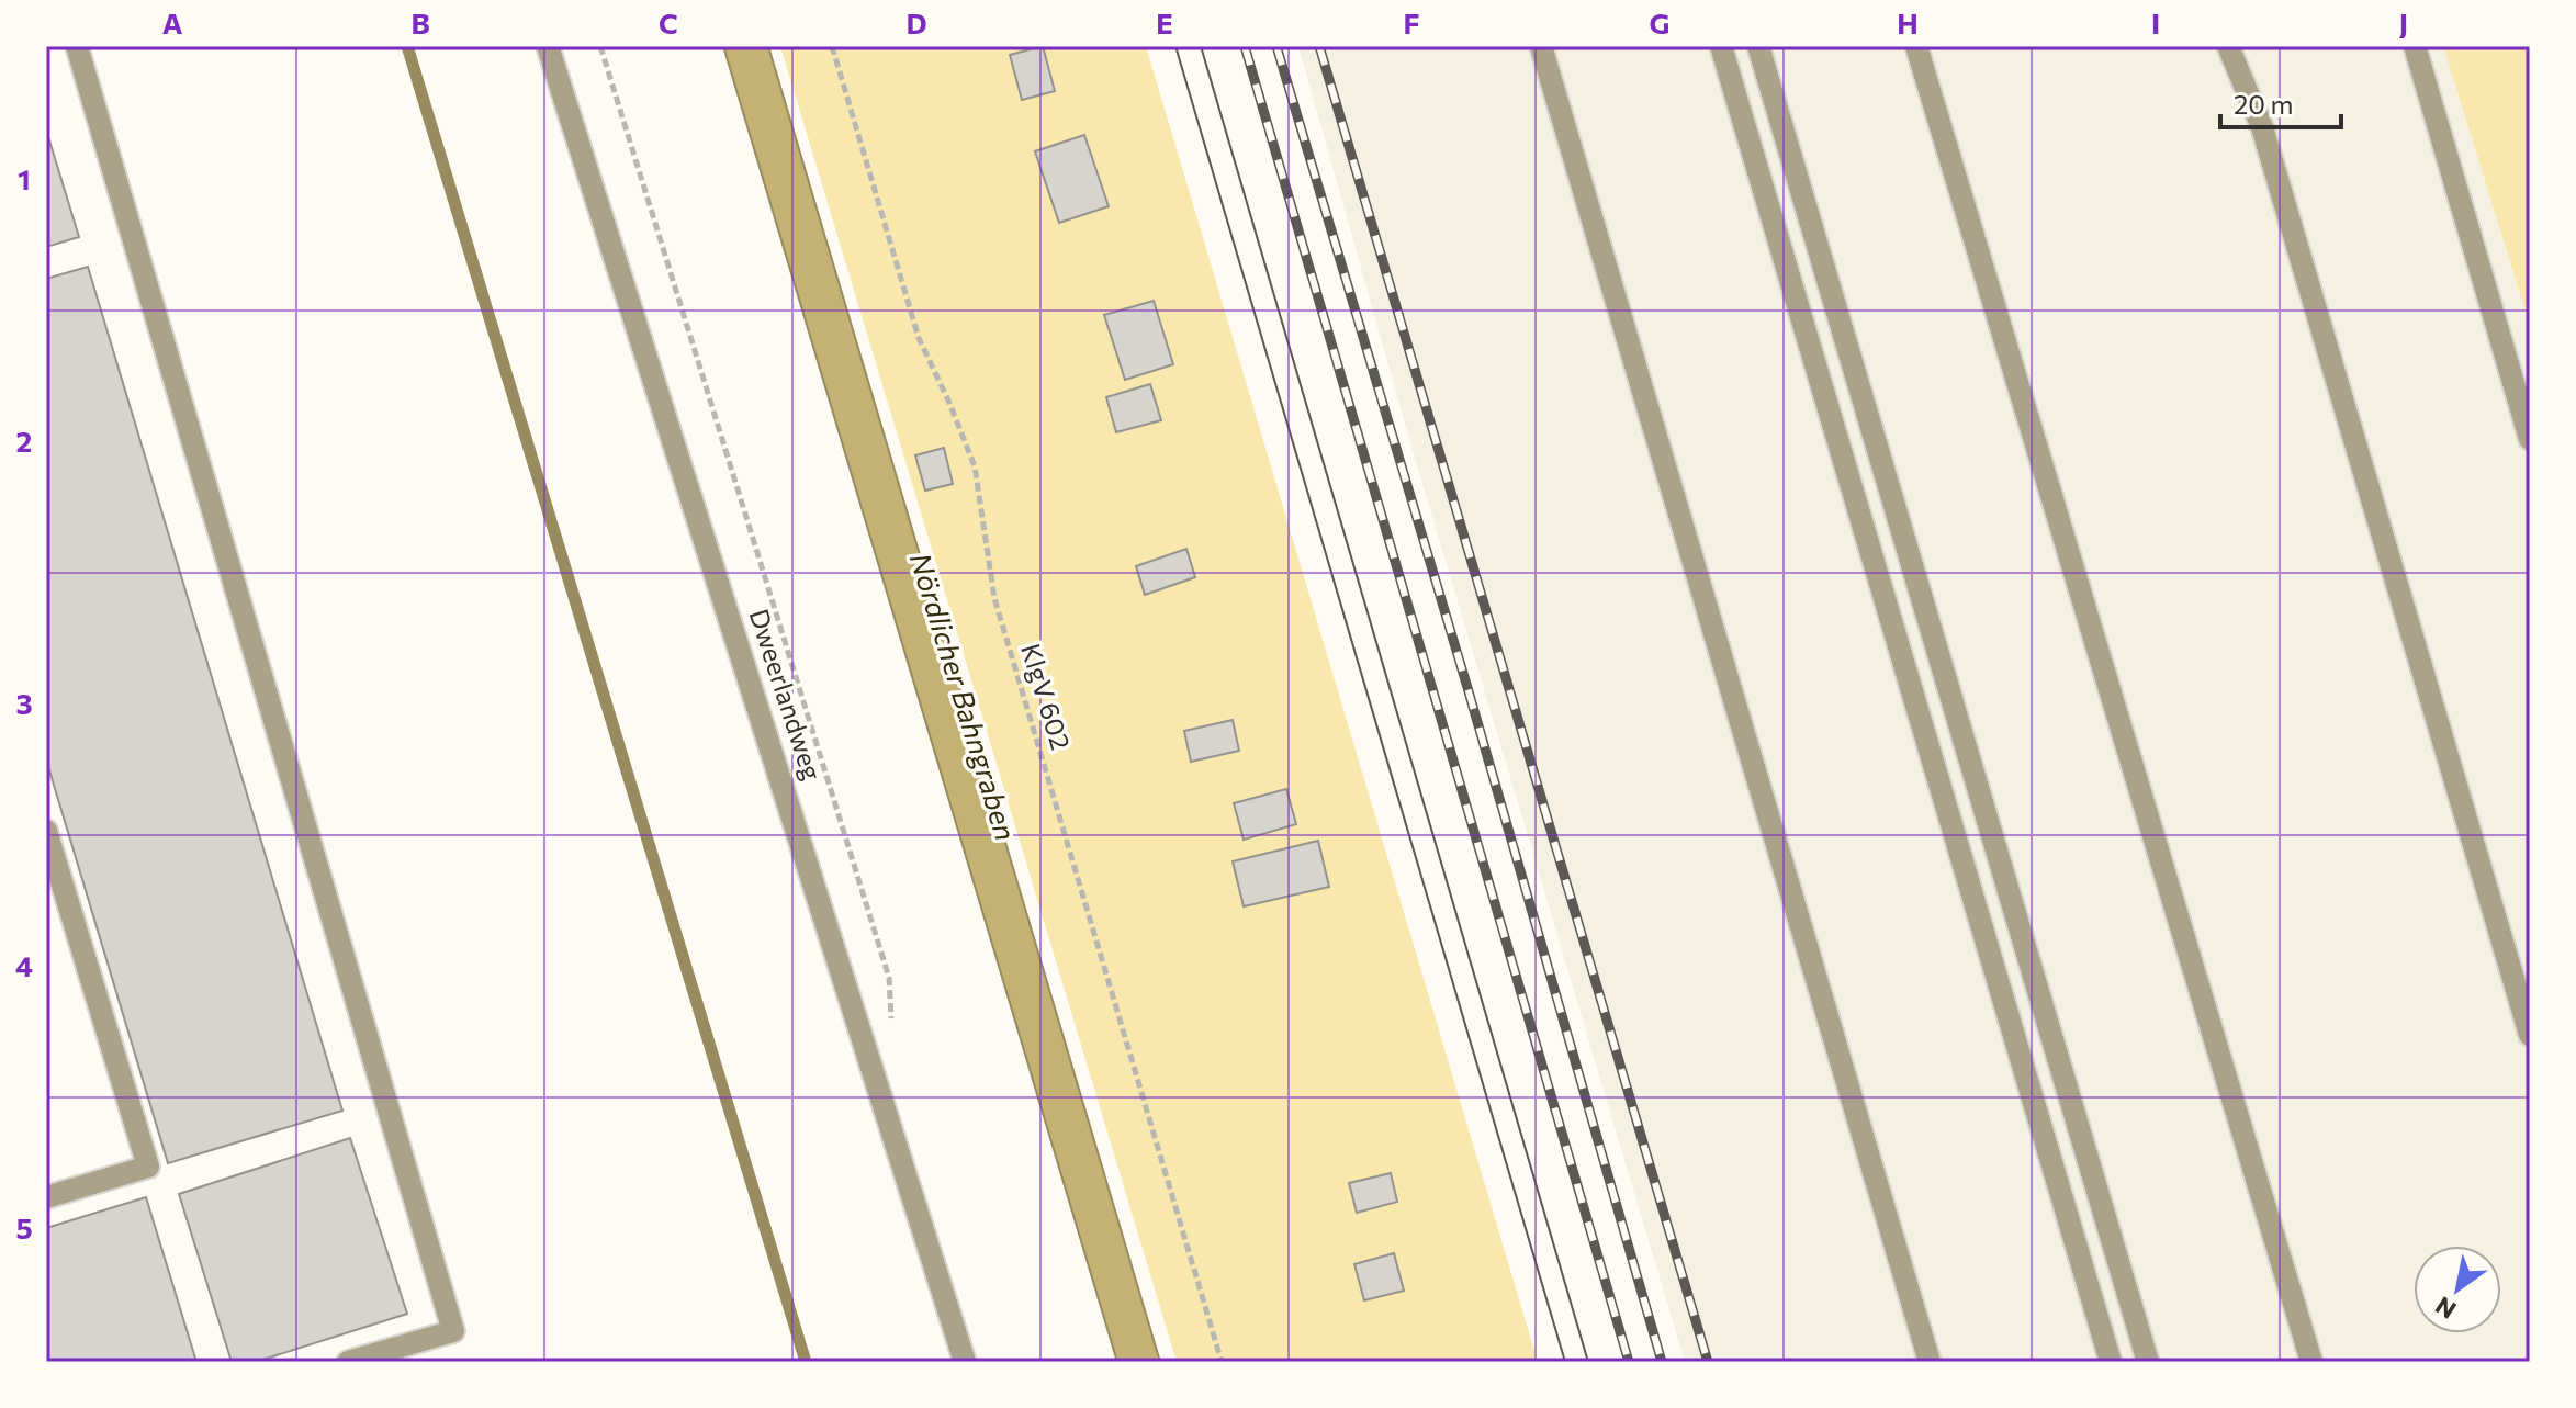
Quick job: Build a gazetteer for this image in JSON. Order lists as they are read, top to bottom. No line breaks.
{"streets":{"street":["Dweerlandweg"],"path":["KlgV 602"]},"water":["Nördlicher Bahngraben"],"scale_bar":"20 m","north":"bottom left","grid":{"columns":["A","B","C","D","E","F","G","H","I","J"],"rows":["1","2","3","4","5"]}}
